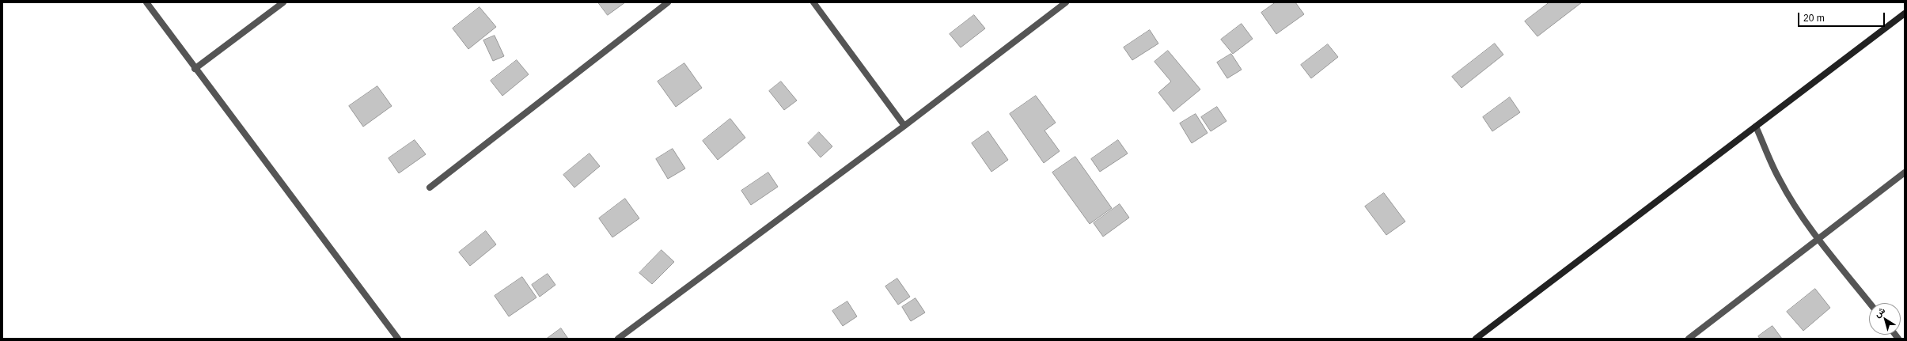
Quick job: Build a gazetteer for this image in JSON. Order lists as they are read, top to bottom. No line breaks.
{"scale_bar":"20 m","north":"top left"}
